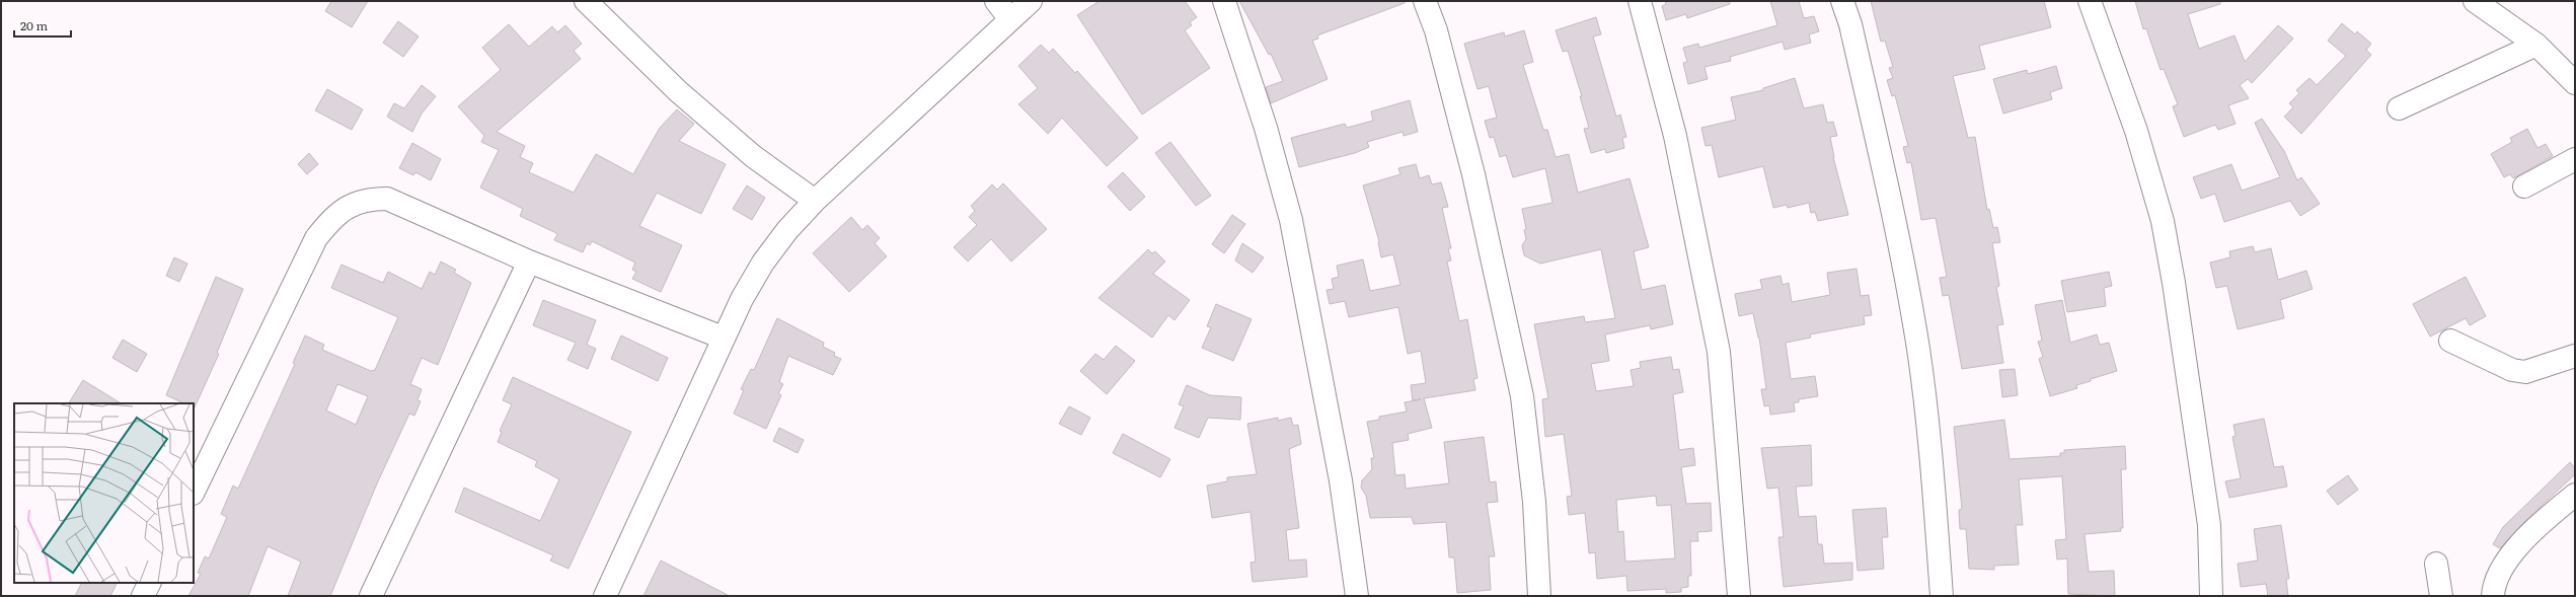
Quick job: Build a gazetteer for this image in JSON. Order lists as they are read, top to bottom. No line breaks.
{"scale_bar":"20 m"}
